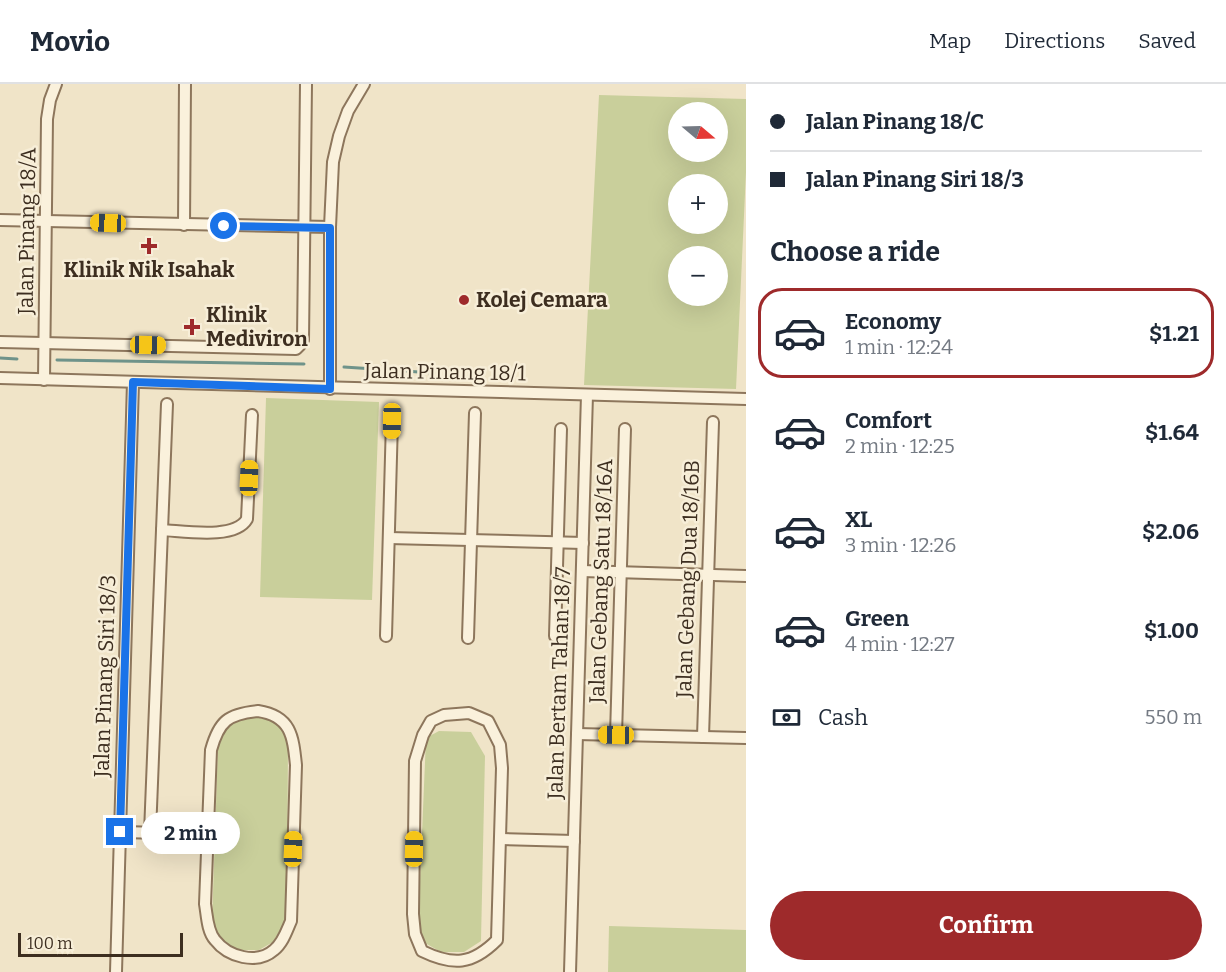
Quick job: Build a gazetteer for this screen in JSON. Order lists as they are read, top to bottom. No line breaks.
{"streets":{"street":["Jalan Pinang 18/A","Jalan Pinang 18/1","Jalan Gebang Dua 18/16B","Jalan Gebang Satu 18/16A","Jalan Pinang Siri 18/3","Jalan Bertam Tahan 18/7"]},"crossings":[["Jalan Pinang 18/A","Jalan Pinang 18/1"],["Jalan Pinang 18/1","Jalan Pinang Siri 18/3"],["Jalan Pinang 18/1","Jalan Bertam Tahan 18/7"]],"places":{"health":["Klinik Nik Isahak","Klinik Mediviron"],"other":["Kolej Cemara"]},"scale_bar":"100 m","north":"right","page":{"header":"Movio","nav":["Map","Directions","Saved"],"banner":["Jalan Pinang 18/C","Jalan Pinang Siri 18/3"],"map_buttons":["+","−"],"heading":"Choose a ride","list":[{"name":"Economy","note":"1 min · 12:24","value":"$1.21"},{"name":"Comfort","note":"2 min · 12:25","value":"$1.64"},{"name":"XL","note":"3 min · 12:26","value":"$2.06"},{"name":"Green","note":"4 min · 12:27","value":"$1.00"}],"pay":["Cash","550 m"],"bubble":"2 min","buttons":"Confirm","scale":"100 m"}}
